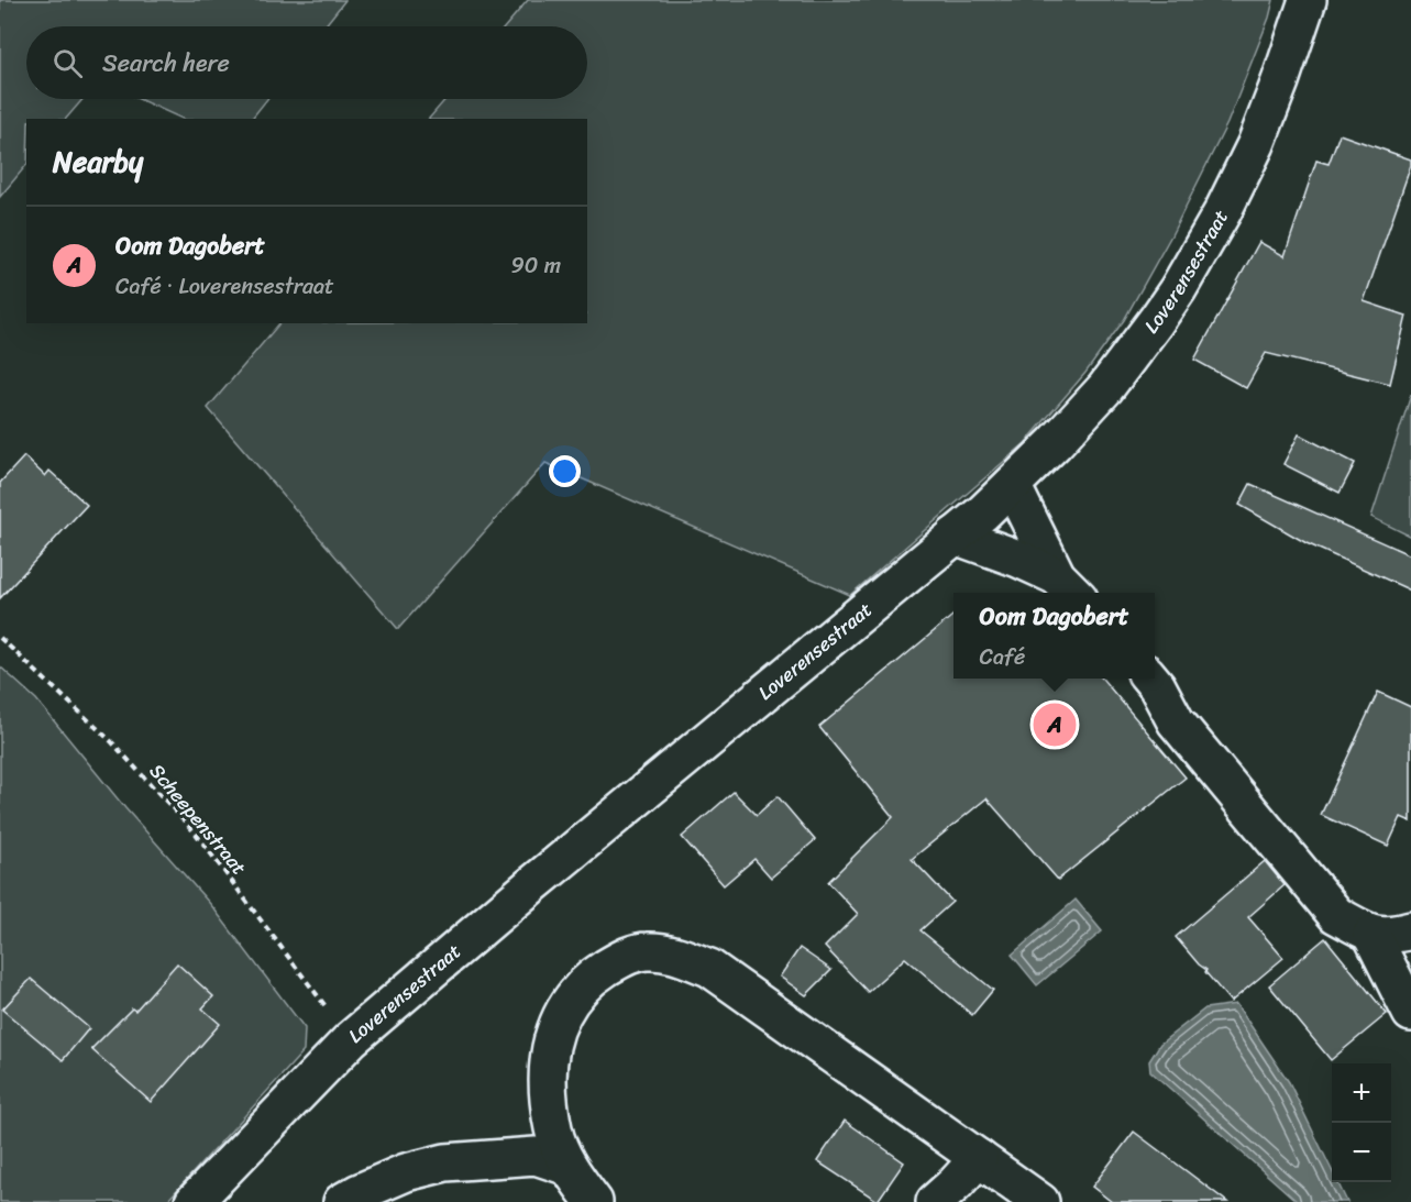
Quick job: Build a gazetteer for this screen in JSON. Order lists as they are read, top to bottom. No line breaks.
{"streets":{"street":["Loverensestraat"],"path":["Scheepenstraat"]},"crossings":[["Loverensestraat","Scheepenstraat"]],"page":{"search":"Search here","heading":"Nearby","list":[{"mark":"A","name":"Oom Dagobert","note":"Café · Loverensestraat","value":"90 m"}],"popup":["Oom Dagobert","Café"],"pins":"A","map_buttons":["+","−"]}}
